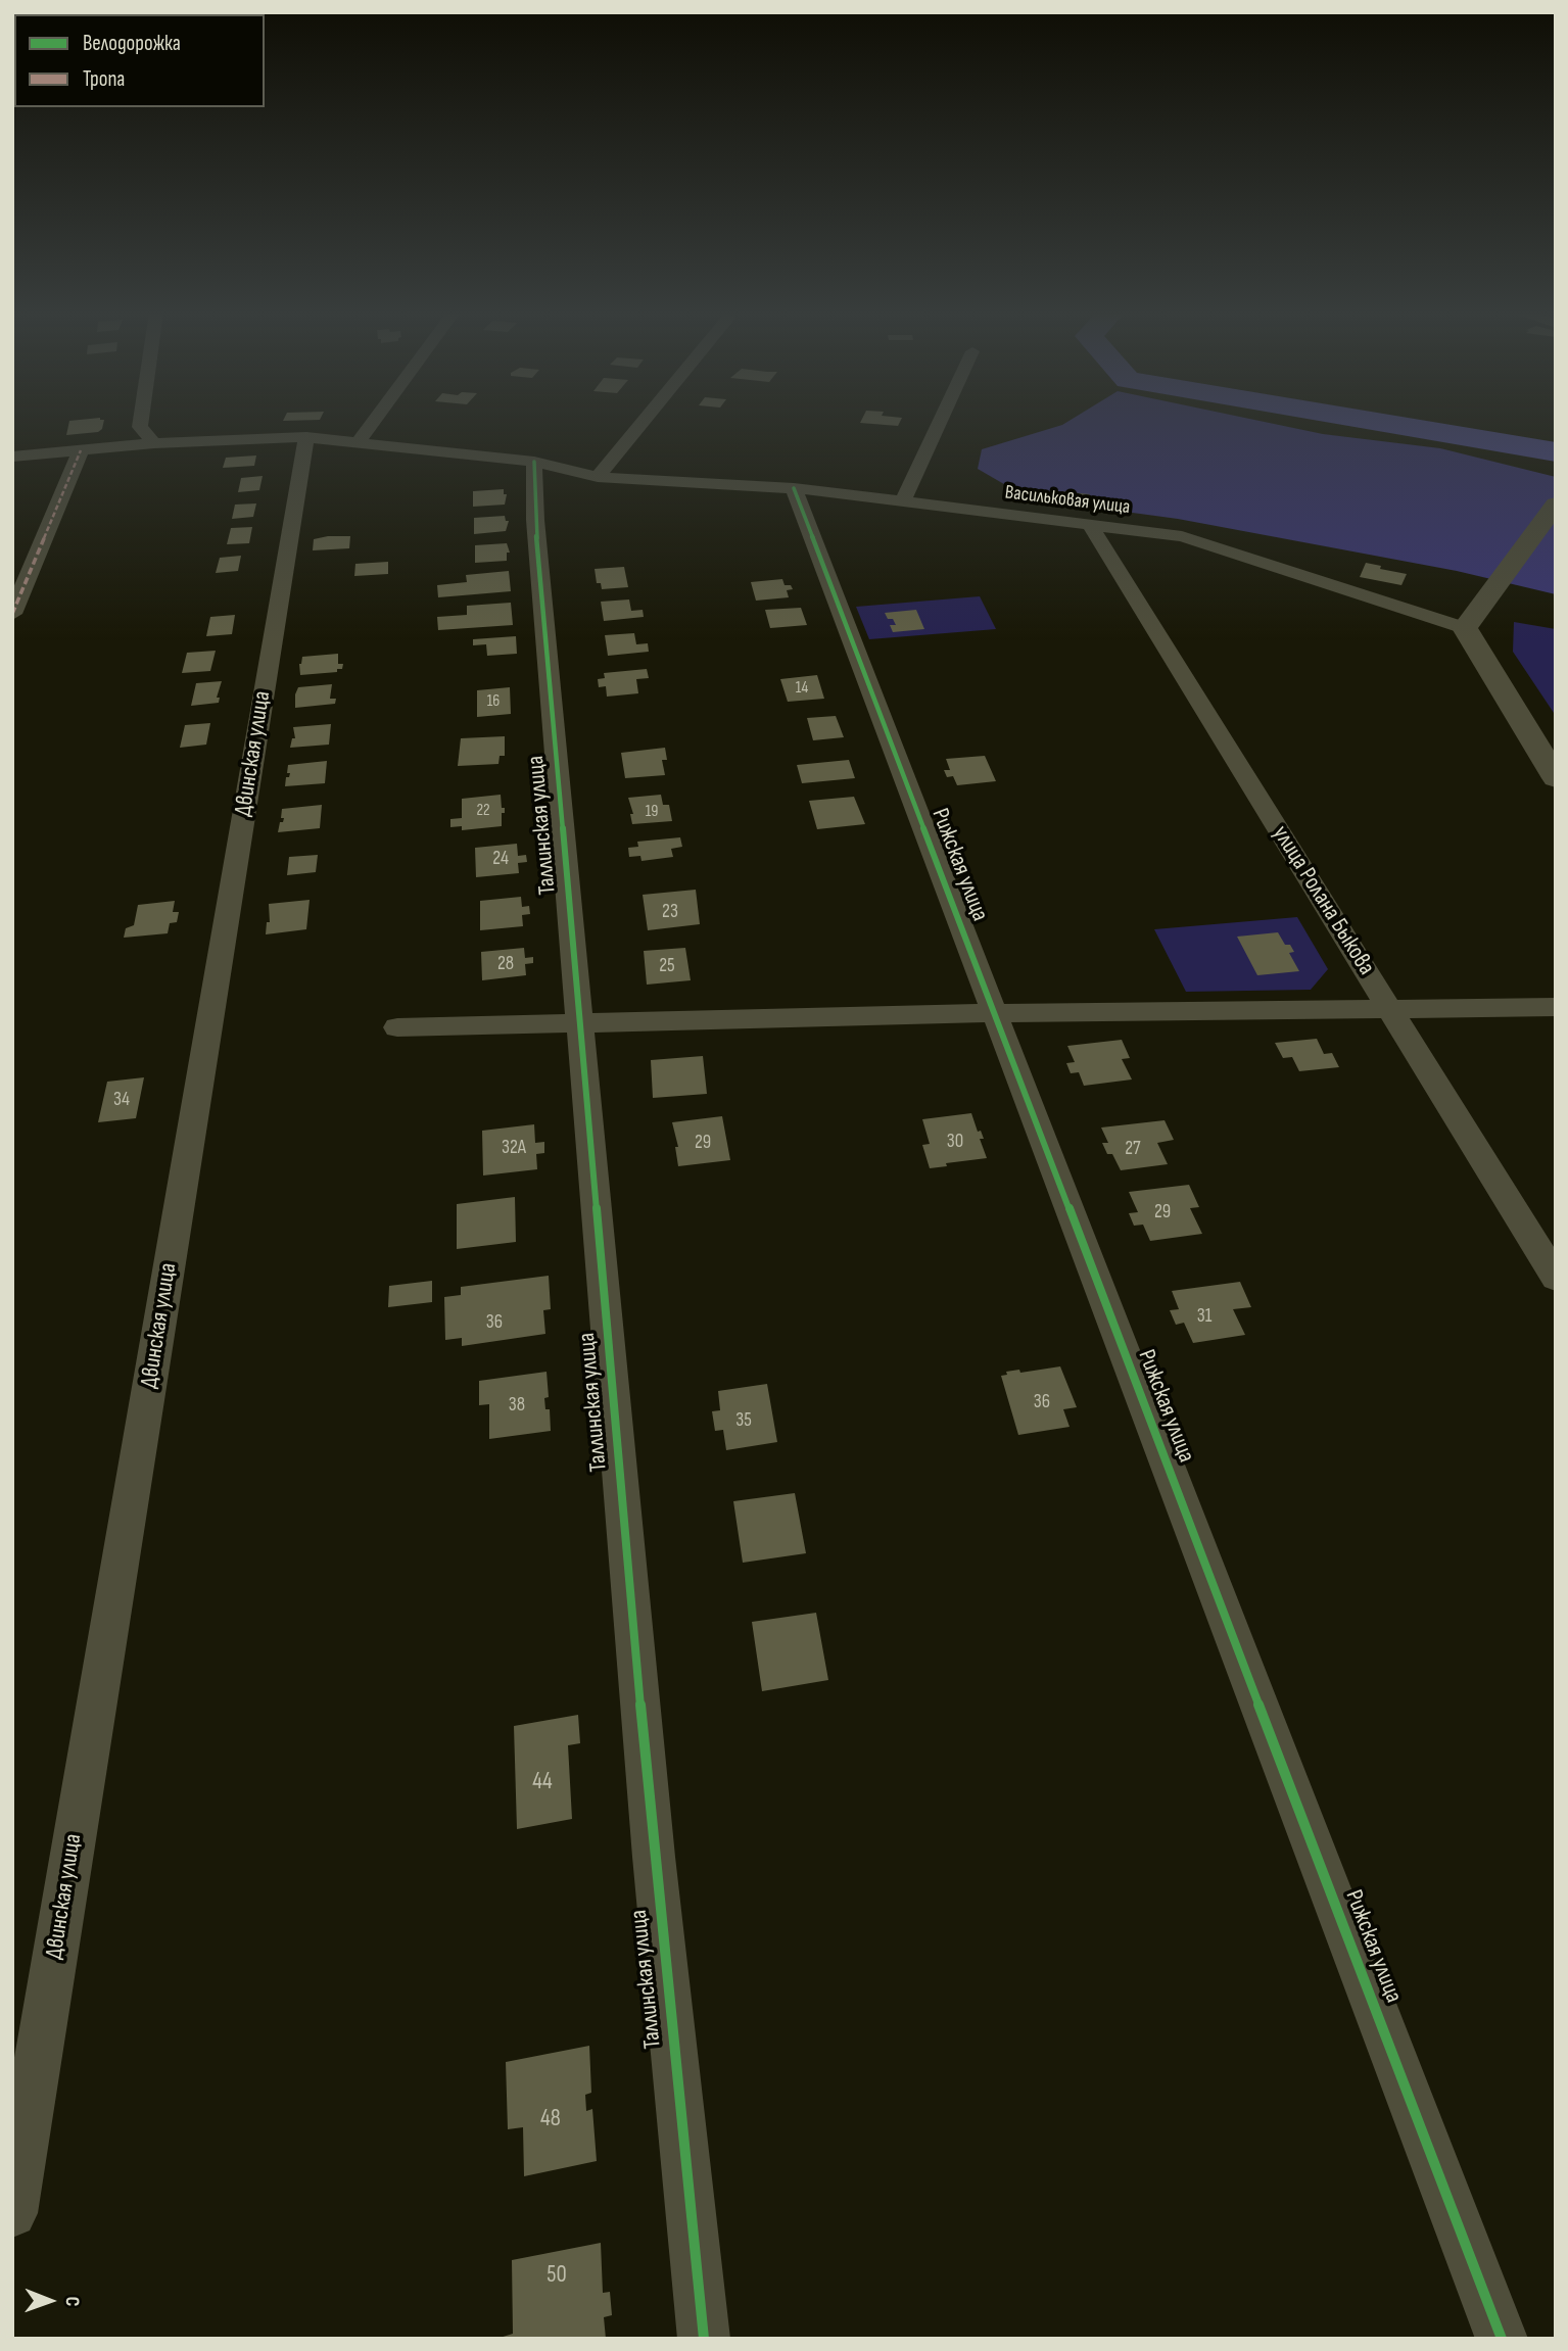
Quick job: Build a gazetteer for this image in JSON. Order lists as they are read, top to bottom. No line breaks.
{"streets":{"street":["Васильковая улица","Двинская улица","Таллинская улица","Рижская улица","улица Ролана Быкова"]},"crossings":[["Васильковая улица","Двинская улица"],["Васильковая улица","Таллинская улица"],["Васильковая улица","Рижская улица"],["Васильковая улица","улица Ролана Быкова"]],"house_numbers":["14","16","22","19","24","23","28","25","34","30","29","32А","27","29","31","36","36","38","35","44","48","50"],"legend":["Велодорожка","Тропа"],"north":"right"}
